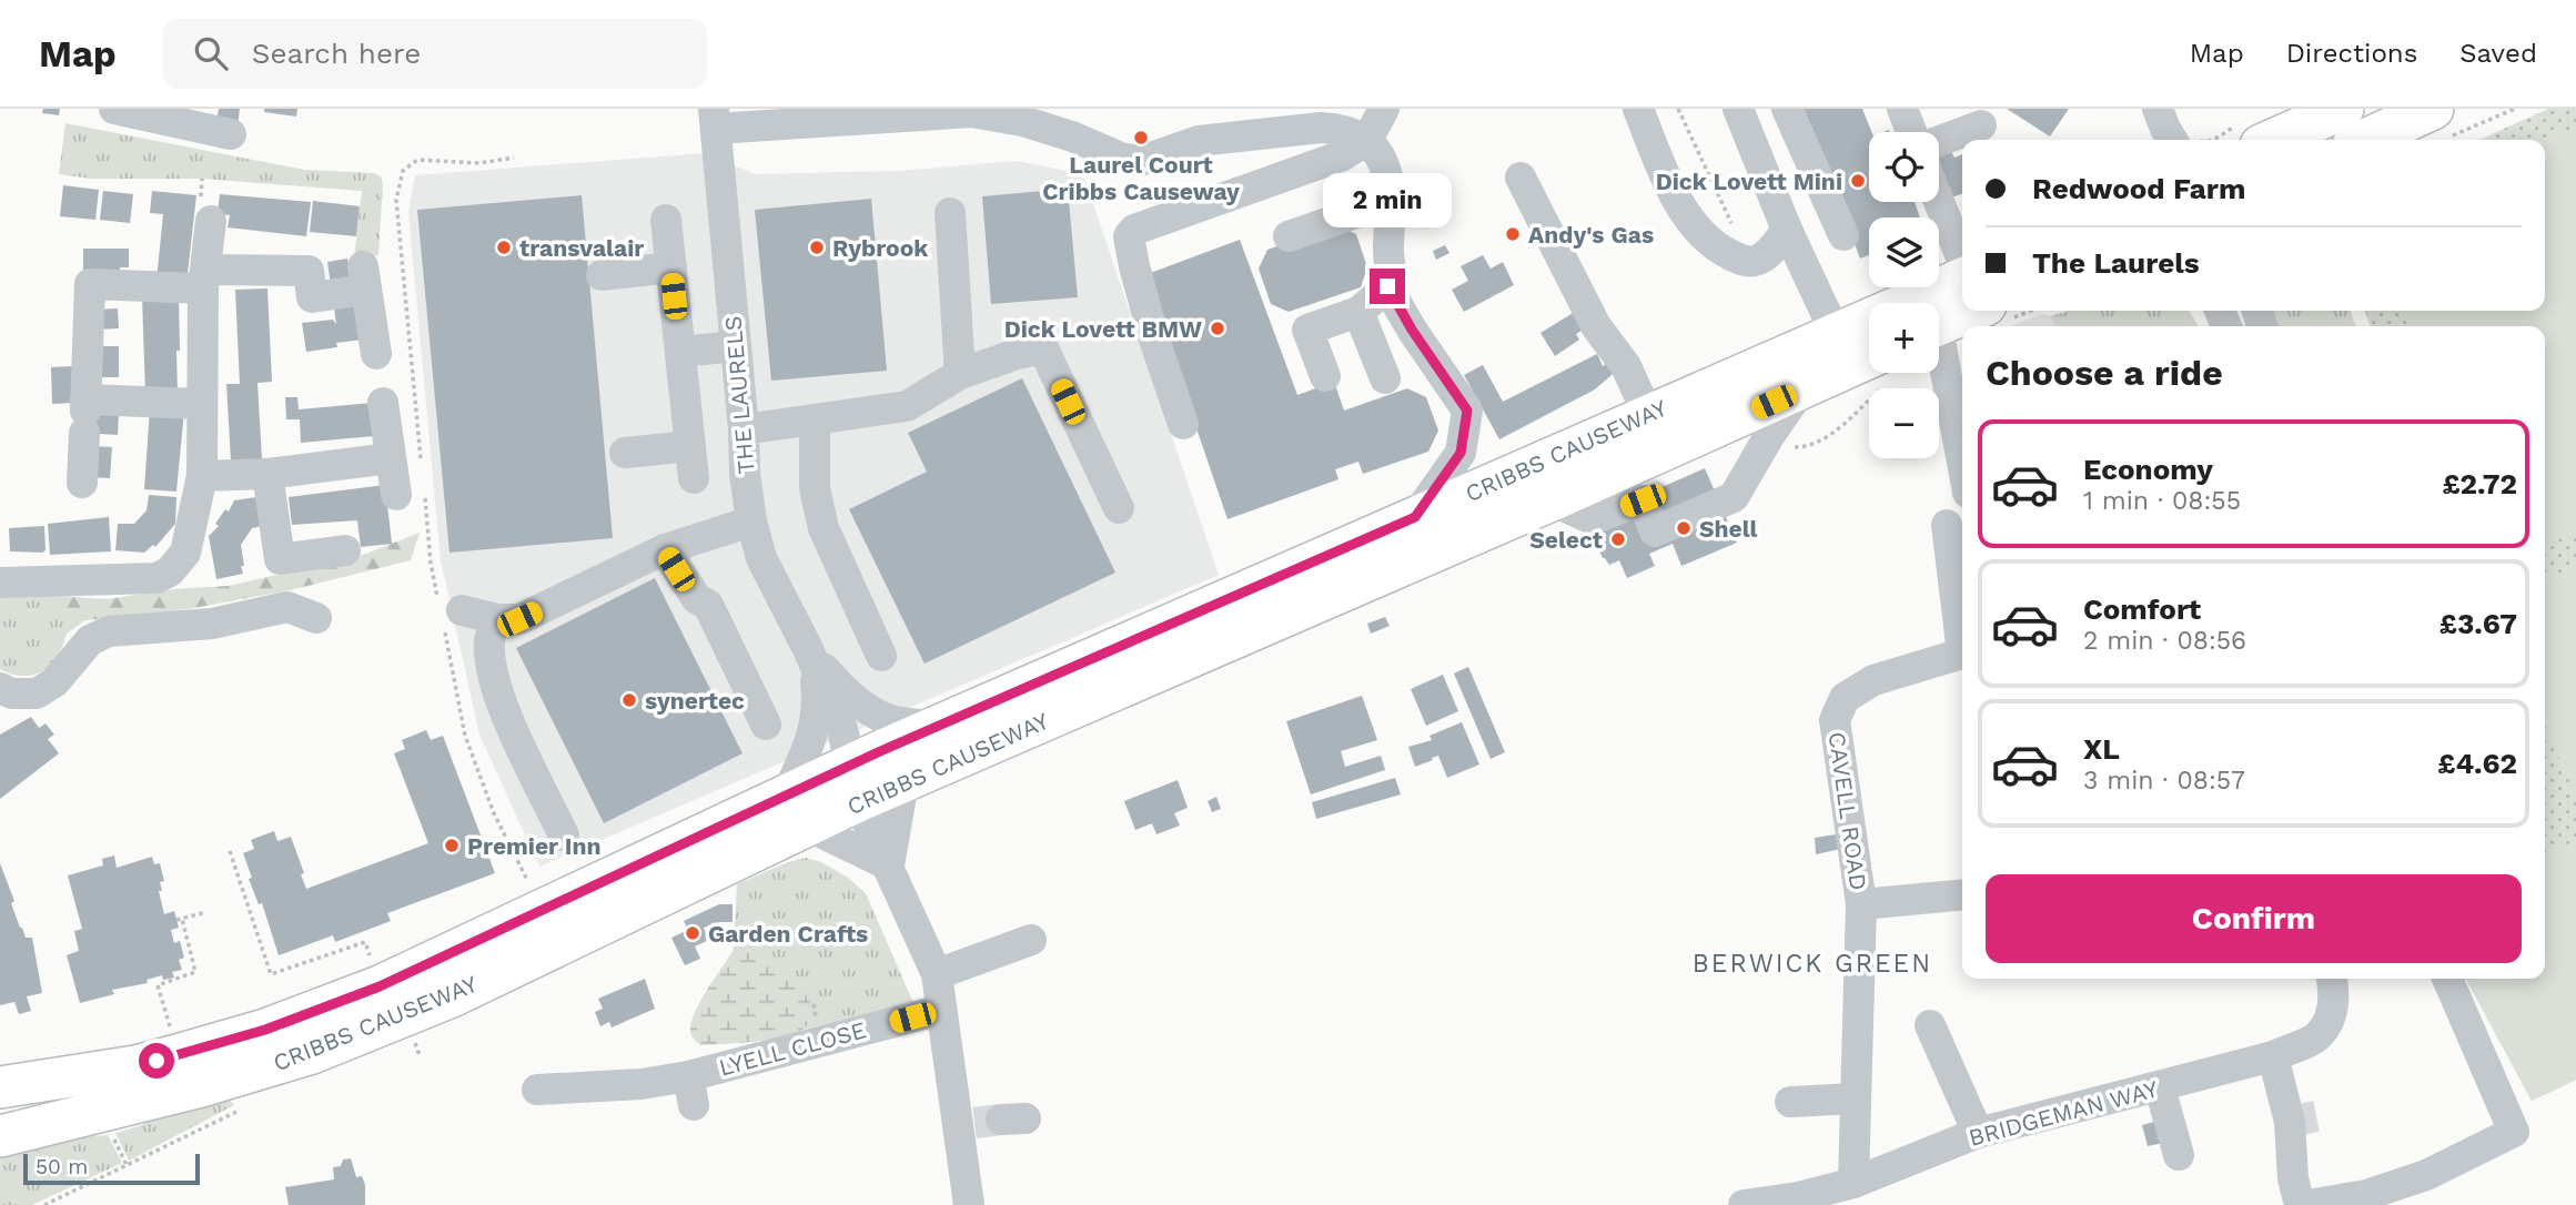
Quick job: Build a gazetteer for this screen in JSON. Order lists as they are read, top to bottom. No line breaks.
{"streets":{"main road":["CRIBBS CAUSEWAY"],"street":["THE LAURELS","CAVELL ROAD","LYELL CLOSE","BRIDGEMAN WAY"]},"crossings":[["THE LAURELS","CRIBBS CAUSEWAY"],["CAVELL ROAD","BRIDGEMAN WAY"]],"districts":["BERWICK GREEN"],"places":["Laurel Court Cribbs Causeway","Dick Lovett Mini","Andy's Gas","transvalair","Rybrook","Dick Lovett BMW","Shell","Select","synertec","Premier Inn","Garden Crafts"],"scale_bar":"50 m","page":{"header":"Map","search":"Search here","nav":["Map","Directions","Saved"],"map_buttons":["+","−"],"banner":["Redwood Farm","The Laurels"],"bubble":"2 min","heading":"Choose a ride","list":[{"name":"Economy","note":"1 min · 08:55","value":"£2.72"},{"name":"Comfort","note":"2 min · 08:56","value":"£3.67"},{"name":"XL","note":"3 min · 08:57","value":"£4.62"}],"buttons":"Confirm","scale":"50 m"}}
